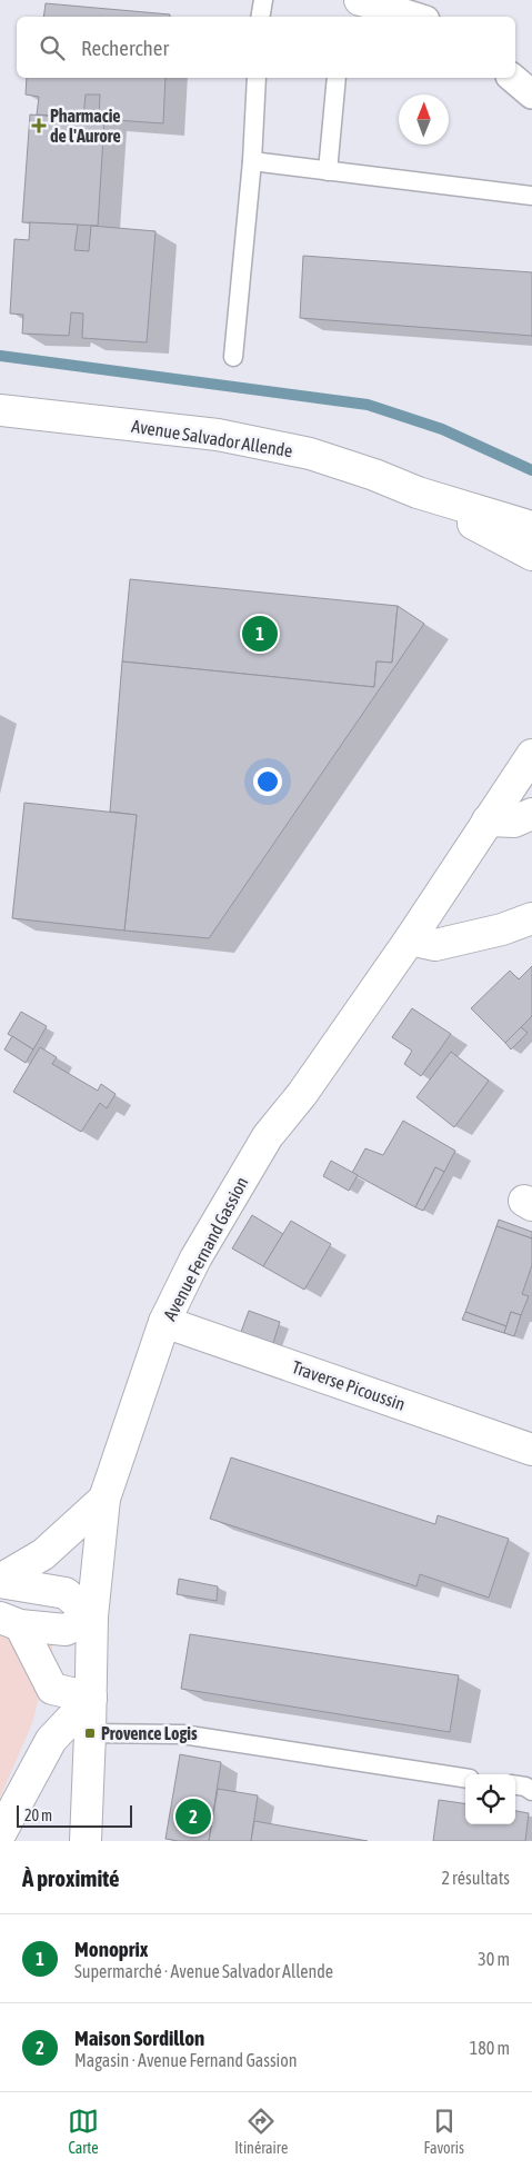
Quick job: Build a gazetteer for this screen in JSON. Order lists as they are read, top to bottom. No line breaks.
{"streets":{"street":["Avenue Salvador Allende","Avenue Fernand Gassion","Traverse Picoussin"]},"crossings":[["Avenue Fernand Gassion","Traverse Picoussin"]],"places":{"health":["Pharmacie de l'Aurore"],"transit":["Provence Logis"]},"scale_bar":"20 m","north":"top","page":{"search":"Rechercher","pins":["1","2"],"scale":"20 m","heading":["À proximité","2 résultats"],"list":[{"mark":"1","name":"Monoprix","note":"Supermarché · Avenue Salvador Allende","value":"30 m"},{"mark":"2","name":"Maison Sordillon","note":"Magasin · Avenue Fernand Gassion","value":"180 m"}],"nav":["Carte","Itinéraire","Favoris"]}}
